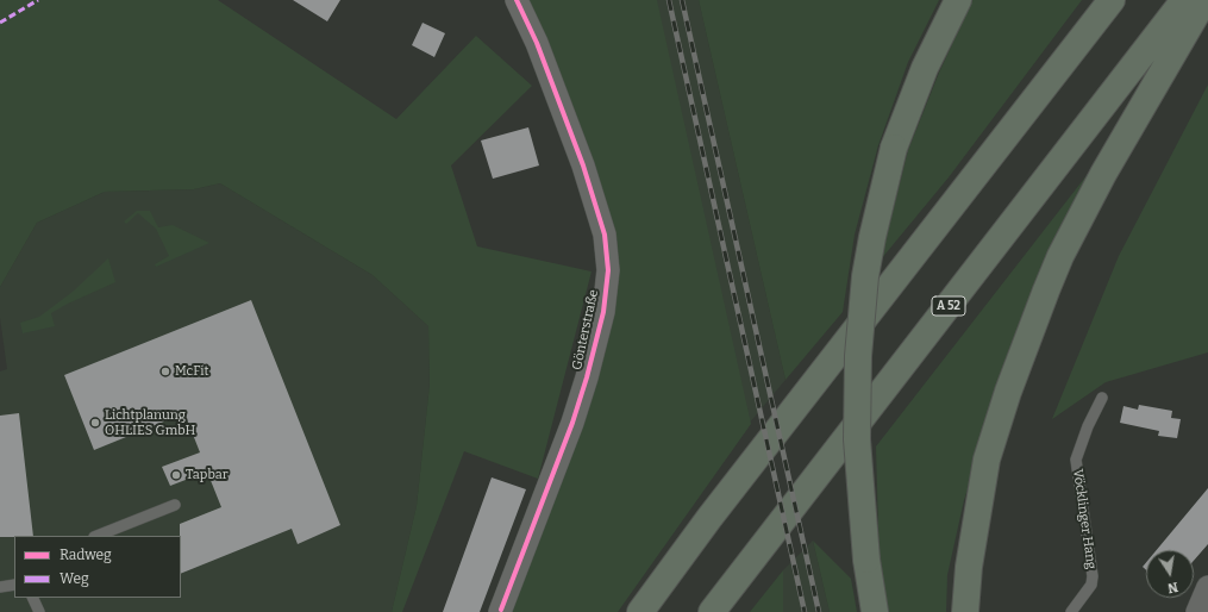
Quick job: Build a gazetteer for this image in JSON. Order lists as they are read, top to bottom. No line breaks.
{"streets":{"highway":["A 52"],"street":["Gönterstraße"],"lane":["Vöcklinger Hang"]},"places":["McFit","Lichtplanung OHLIES GmbH","Tapbar"],"legend":["Radweg","Weg"],"north":"bottom"}
